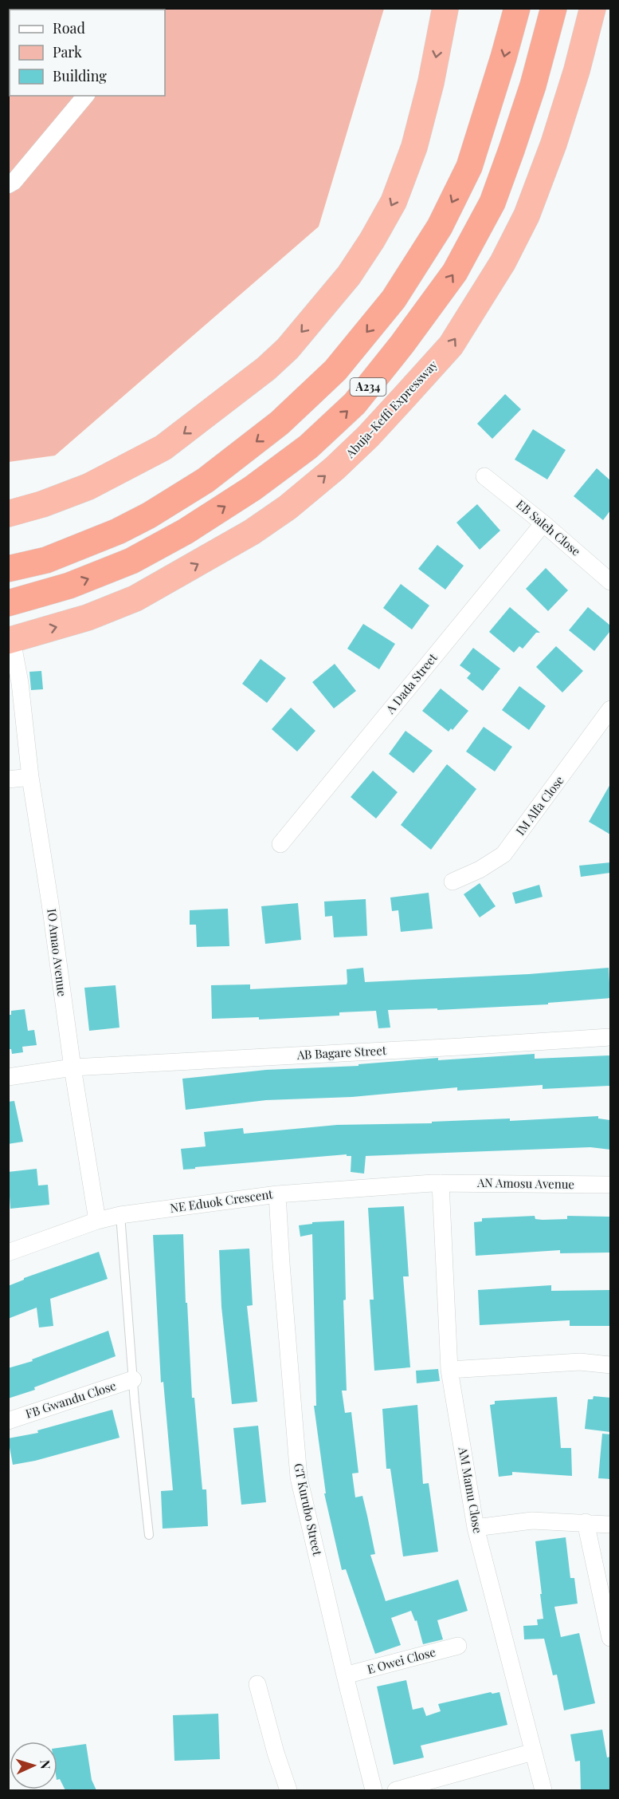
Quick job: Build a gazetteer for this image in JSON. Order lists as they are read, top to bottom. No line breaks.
{"streets":{"highway":["A234","Abuja-Keffi Expressway"],"street":["EB Saleh Close","A Dada Street","IM Alfa Close","IO Amao Avenue","AB Bagare Street","AN Amosu Avenue","NE Eduok Crescent","FB Gwandu Close","AM Mamu Close","GT Kurubo Street","E Owei Close"]},"crossings":[["Abuja-Keffi Expressway","IO Amao Avenue"],["EB Saleh Close","A Dada Street"],["IO Amao Avenue","AB Bagare Street"],["IO Amao Avenue","NE Eduok Crescent"],["AN Amosu Avenue","NE Eduok Crescent"],["AN Amosu Avenue","AM Mamu Close"],["NE Eduok Crescent","AM Mamu Close"],["NE Eduok Crescent","GT Kurubo Street"],["GT Kurubo Street","E Owei Close"]],"legend":["Road","Park","Building"],"north":"right"}
